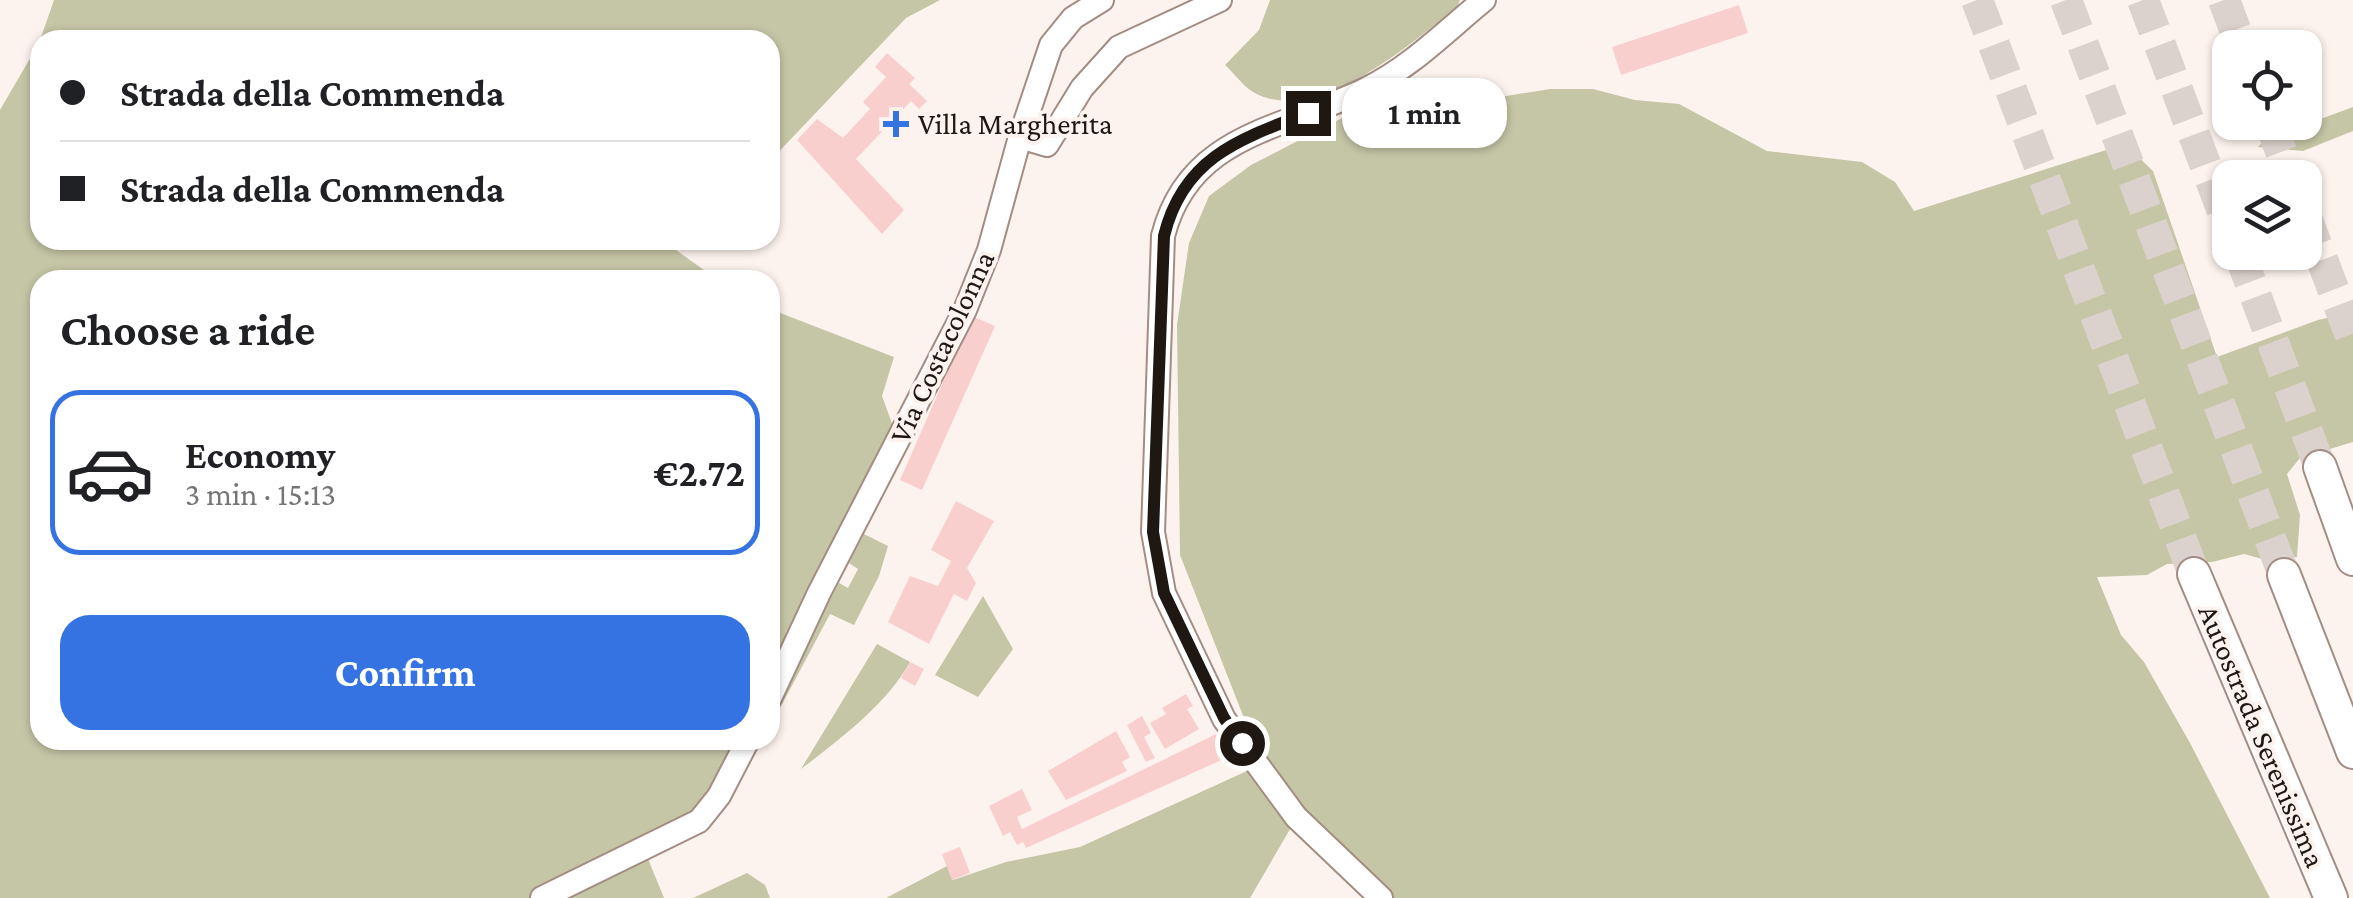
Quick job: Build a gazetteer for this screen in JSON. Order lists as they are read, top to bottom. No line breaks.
{"streets":{"highway":["Autostrada Serenissima"],"street":["Via Costacolonna"]},"places":{"health":["Villa Margherita"]},"page":{"banner":["Strada della Commenda","Strada della Commenda"],"bubble":"1 min","heading":"Choose a ride","list":[{"name":"Economy","note":"3 min · 15:13","value":"€2.72"}],"buttons":"Confirm"}}
